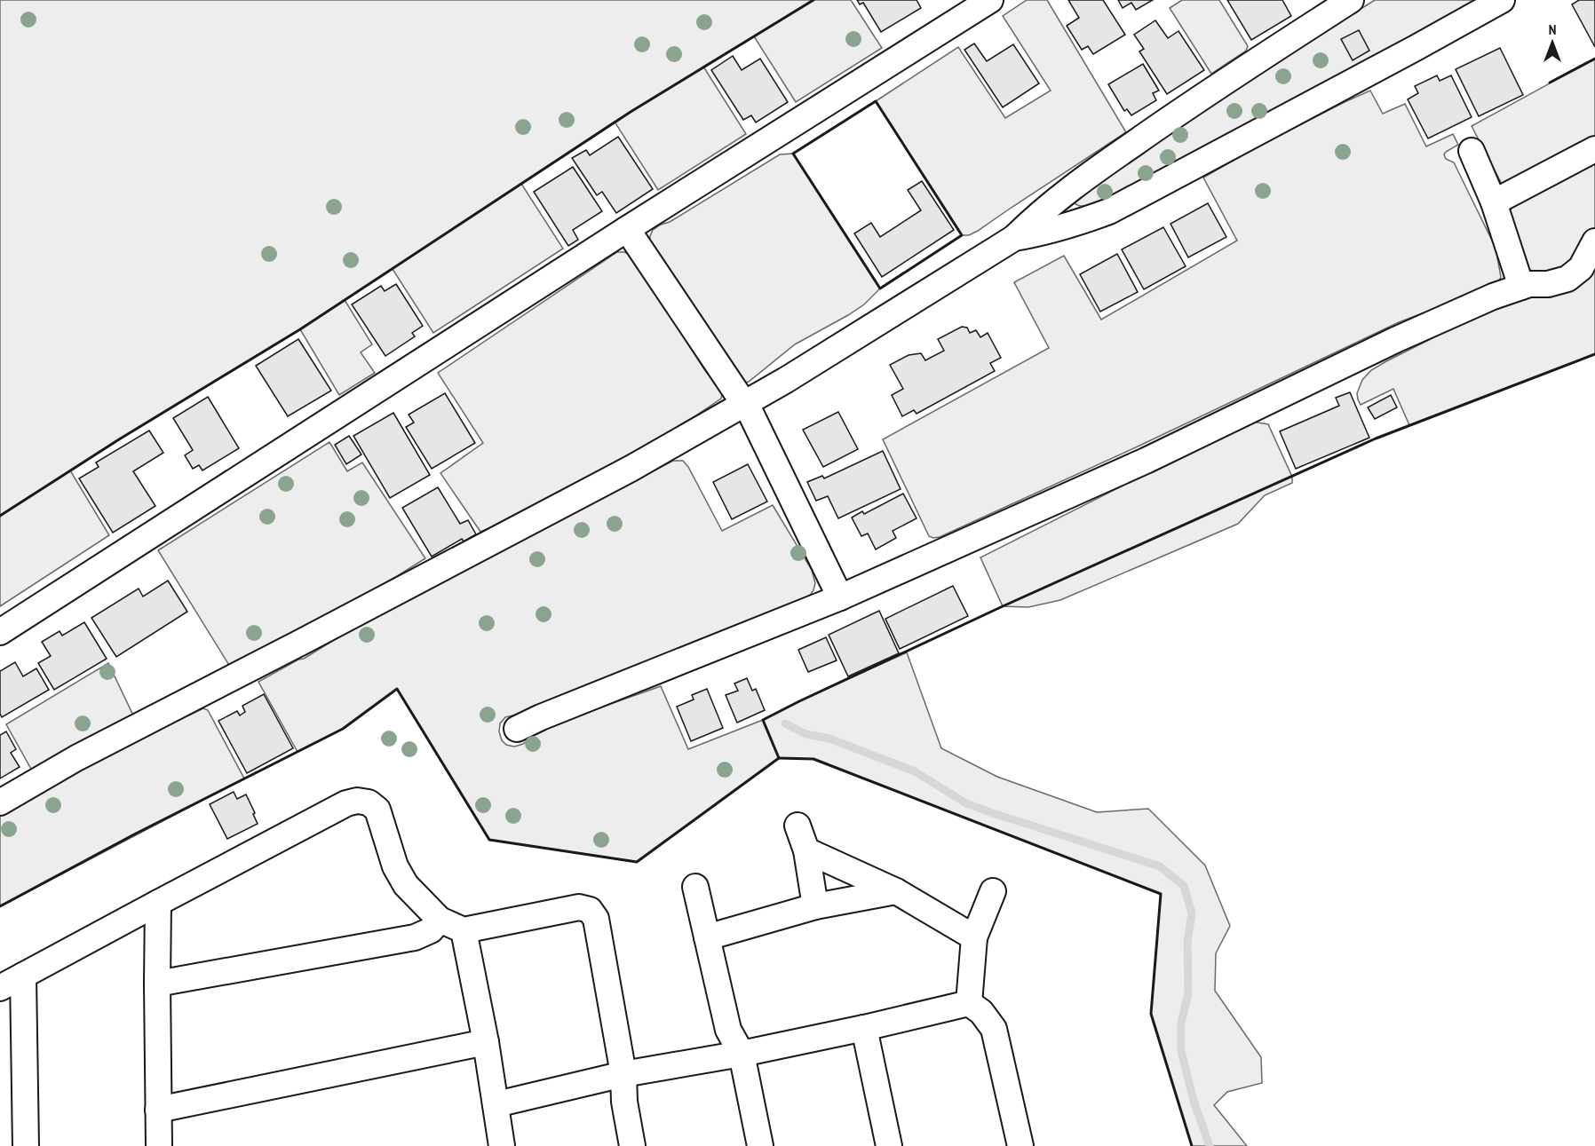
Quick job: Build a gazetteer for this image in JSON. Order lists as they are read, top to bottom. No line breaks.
{"north":"top"}
